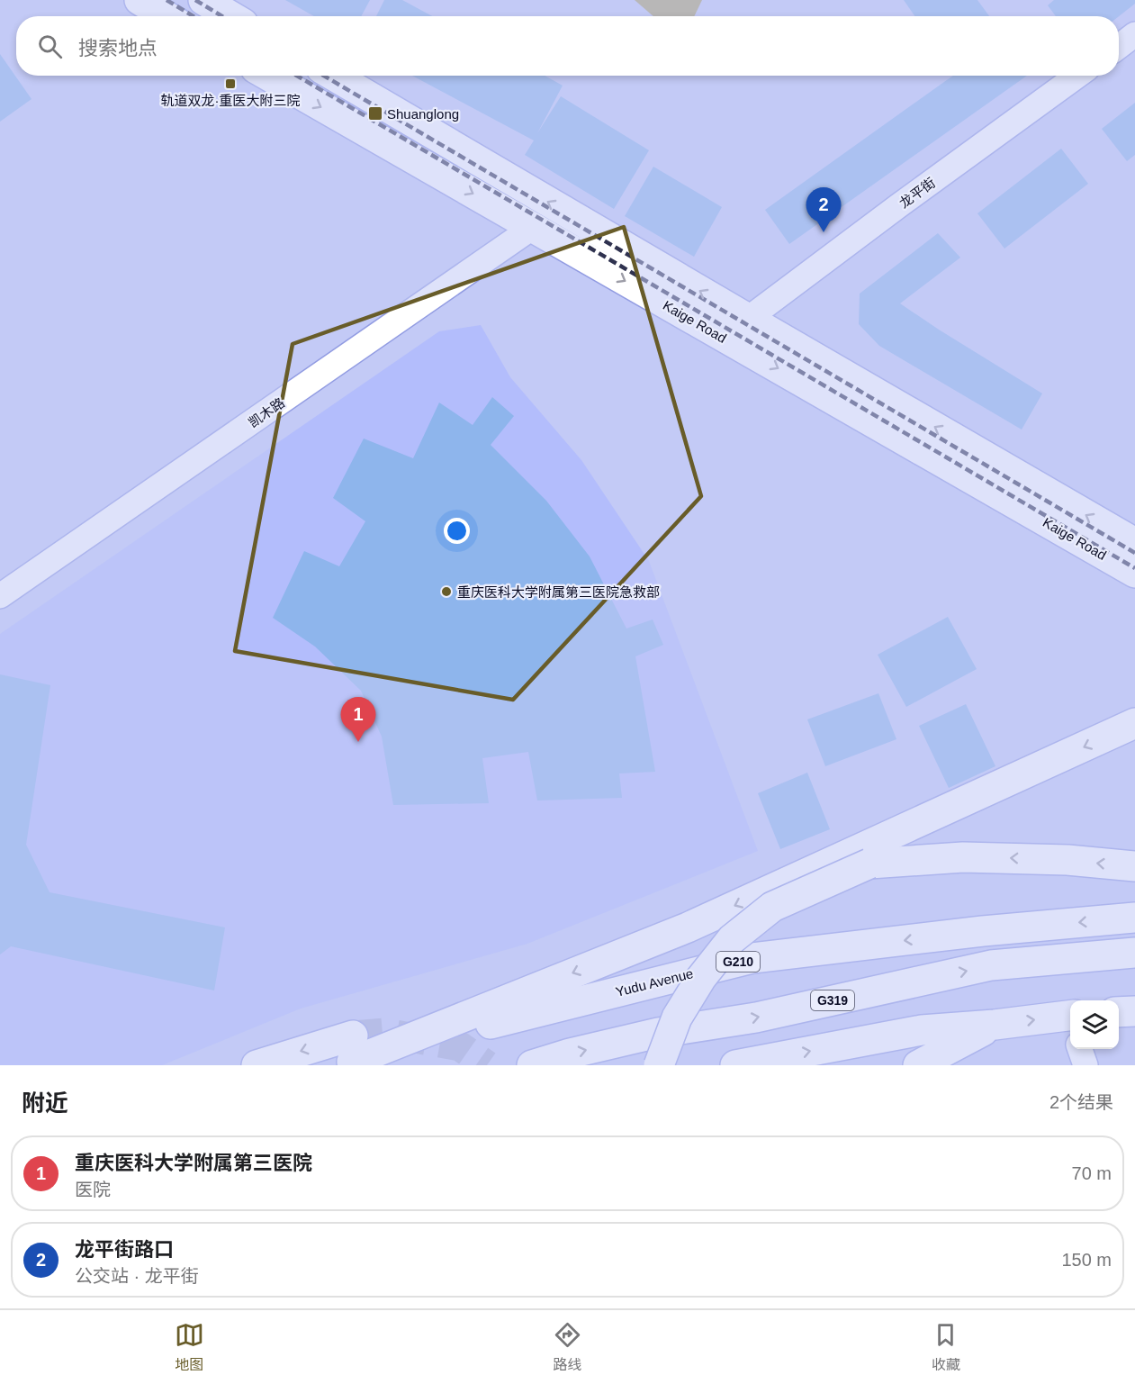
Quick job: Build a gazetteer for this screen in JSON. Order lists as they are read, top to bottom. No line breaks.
{"streets":{"main road":["Kaige Road","G210","Yudu Avenue","G319"],"street":["龙平街","凯木路"]},"crossings":[["龙平街","Kaige Road"],["Kaige Road","凯木路"]],"places":{"transit":["轨道双龙·重医大附三院","Shuanglong"],"other":["重庆医科大学附属第三医院急救部"]},"page":{"search":"搜索地点","pins":["2","1"],"heading":["附近","2个结果"],"list":[{"mark":"1","name":"重庆医科大学附属第三医院","note":"医院","value":"70 m"},{"mark":"2","name":"龙平街路口","note":"公交站 · 龙平街","value":"150 m"}],"nav":["地图","路线","收藏"]}}
